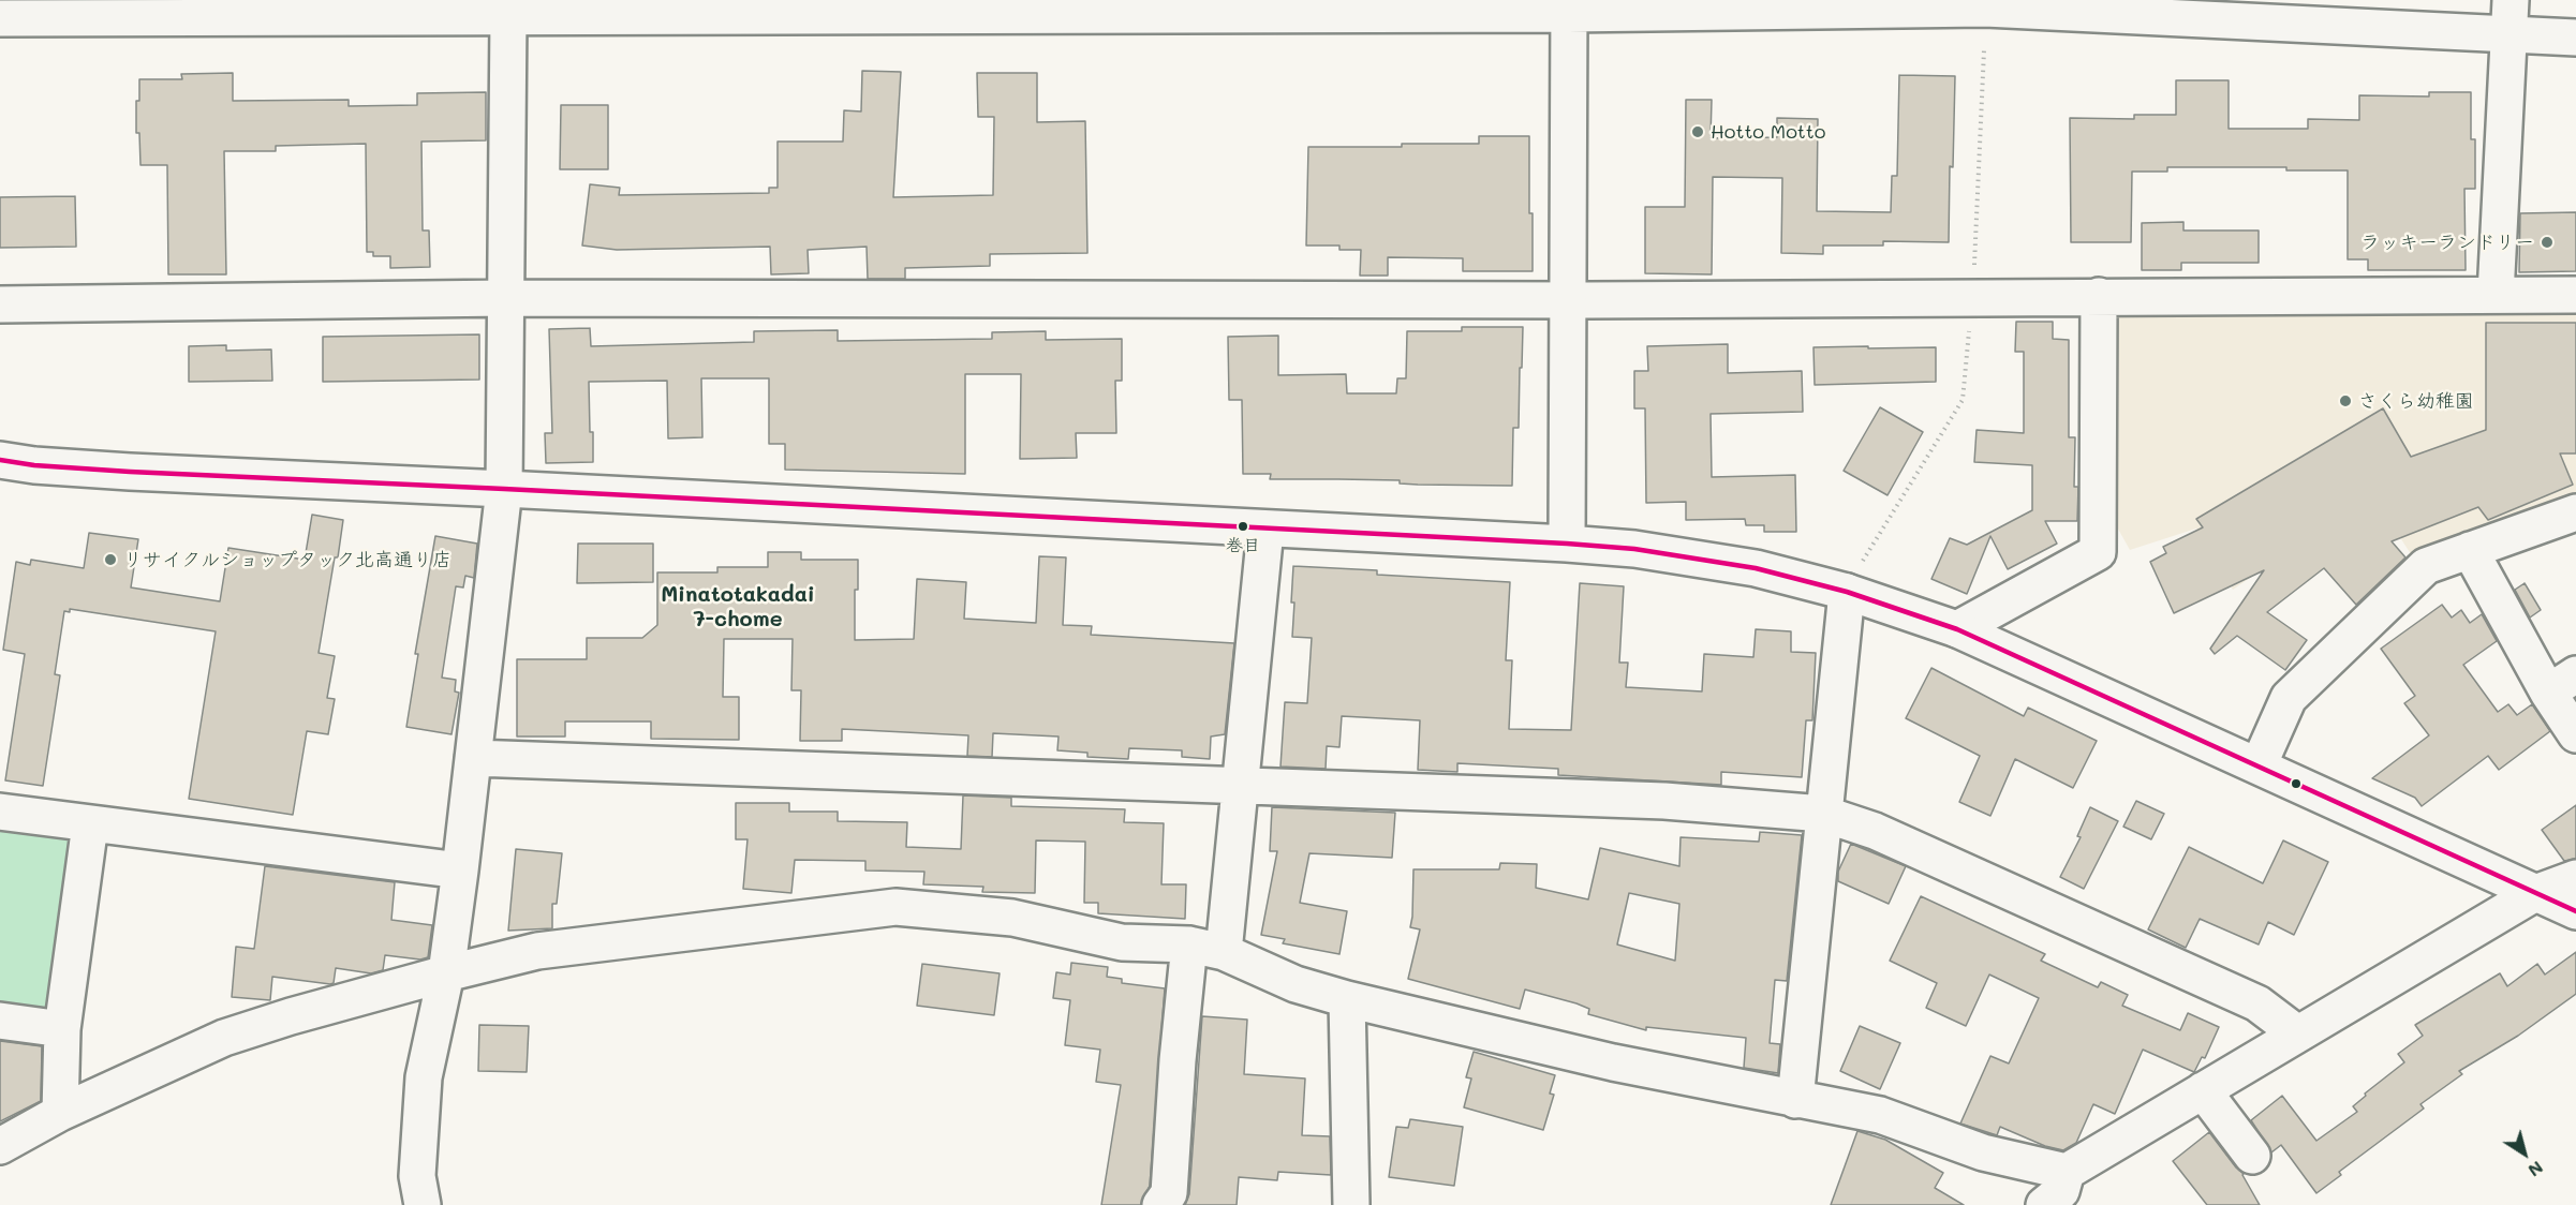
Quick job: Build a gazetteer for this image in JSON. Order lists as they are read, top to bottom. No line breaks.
{"districts":["Minatotakadai 7-chome"],"places":["Hotto Motto","ラッキーランドリー","さくら幼稚園","巻目","リサイクルショップタック北高通り店"],"north":"bottom right"}
